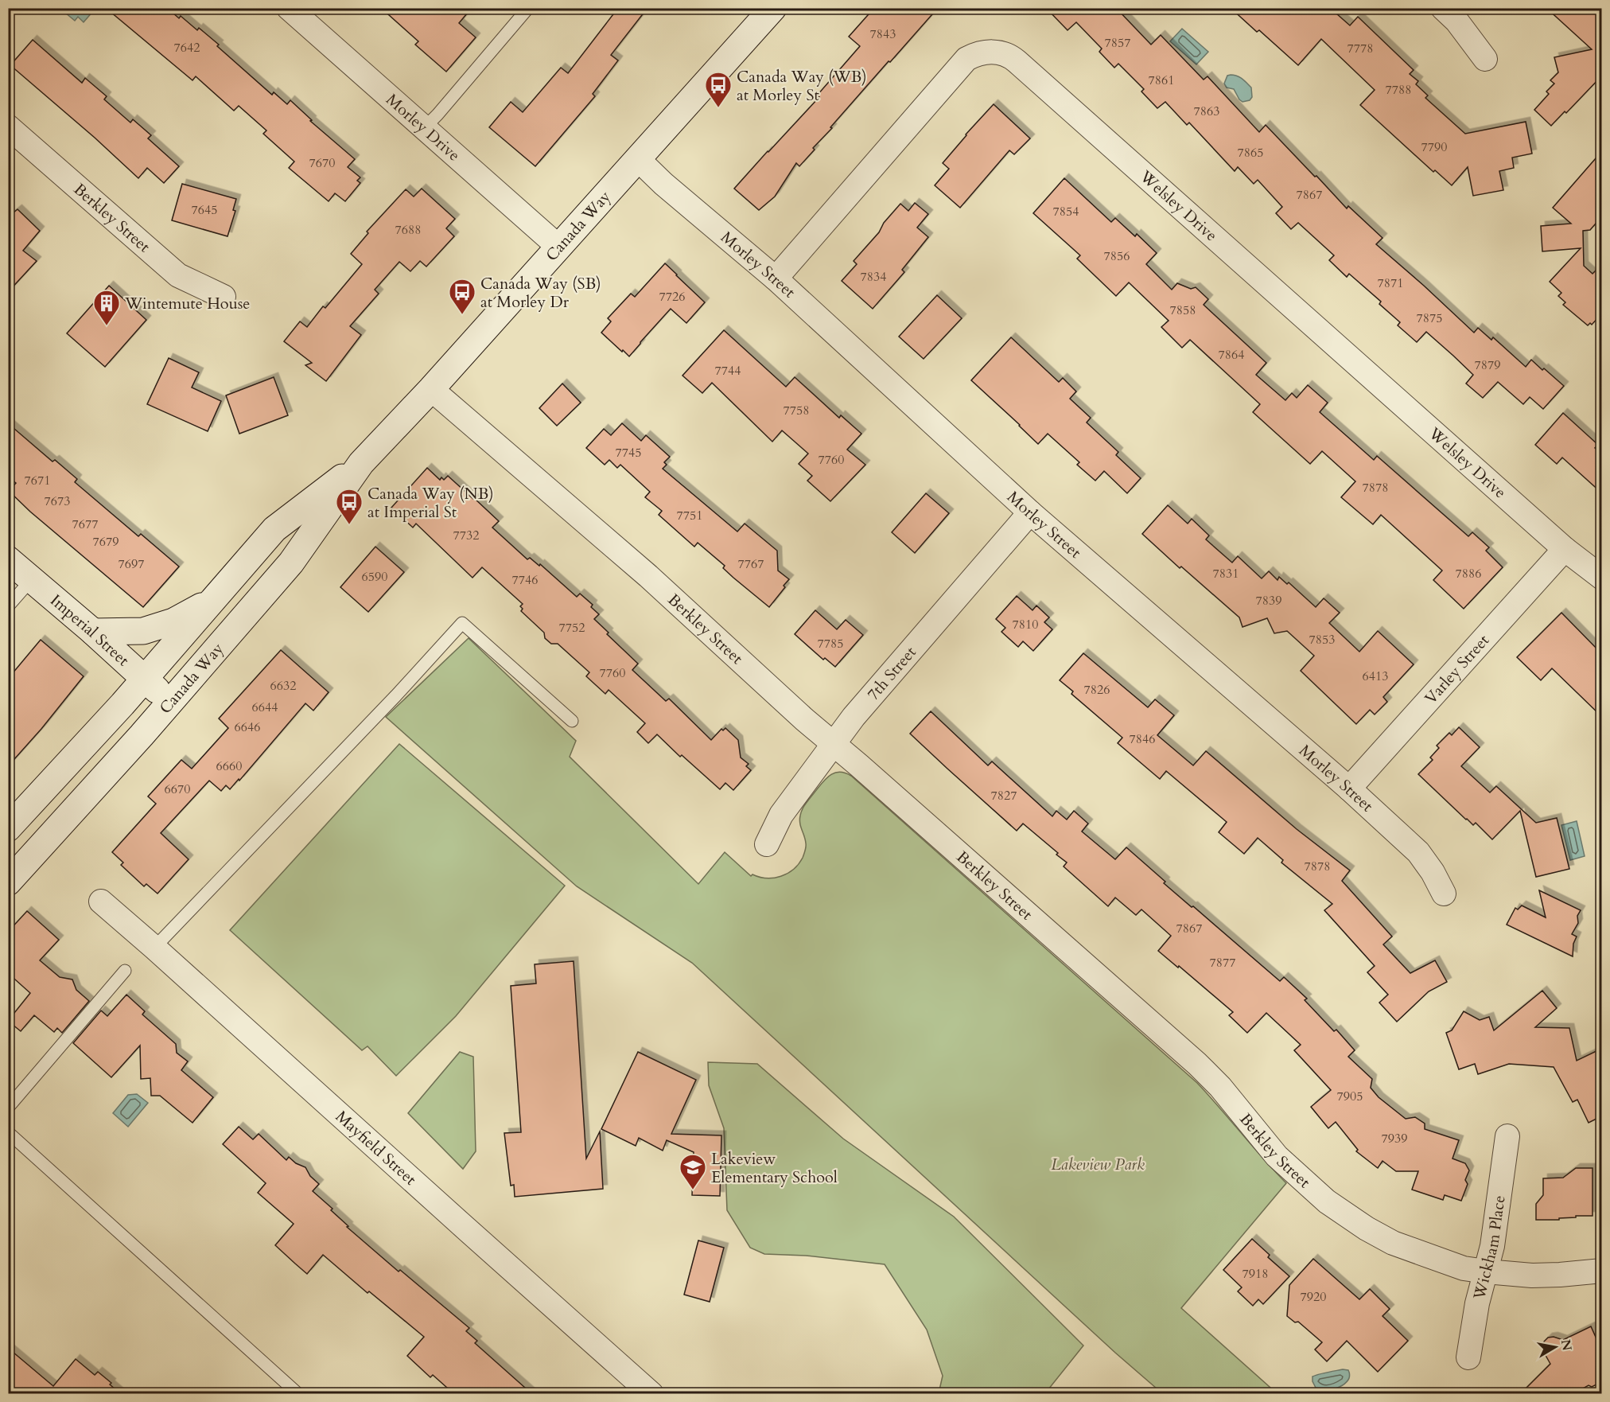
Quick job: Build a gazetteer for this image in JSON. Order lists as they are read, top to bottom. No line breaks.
{"streets":{"main road":["Canada Way","Imperial Street"],"street":["Morley Drive","Welsley Drive","Berkley Street","Morley Street","Varley Street","7th Street","Mayfield Street","Wickham Place"]},"crossings":[["Morley Drive","Canada Way"],["Welsley Drive","Morley Street"],["Welsley Drive","Varley Street"],["Berkley Street","Canada Way"],["Berkley Street","7th Street"],["Berkley Street","Wickham Place"],["Canada Way","Morley Street"],["Canada Way","Imperial Street"],["Morley Street","Varley Street"],["Morley Street","7th Street"]],"parks":["Lakeview Park"],"places":{"bus stop":["Canada Way (WB) at Morley St","Canada Way (SB) at Morley Dr","Canada Way (NB) at Imperial St"],"building":["Wintemute House"],"school or university":["Lakeview Elementary School"]},"house_numbers":["7843","7857","7642","7778","7861","7788","7863","7790","7865","7670","7867","7645","7854","7688","7856","7834","7871","7726","7858","7875","7864","7879","7744","7758","7745","7760","7671","7878","7673","7751","7677","7732","7679","7697","7767","7831","7886","6590","7746","7839","7810","7752","7853","7785","7760","6413","6632","7826","6644","6646","7846","6660","6670","7827","7878","7867","7877","7905","7939","7918","7920"],"north":"right"}
